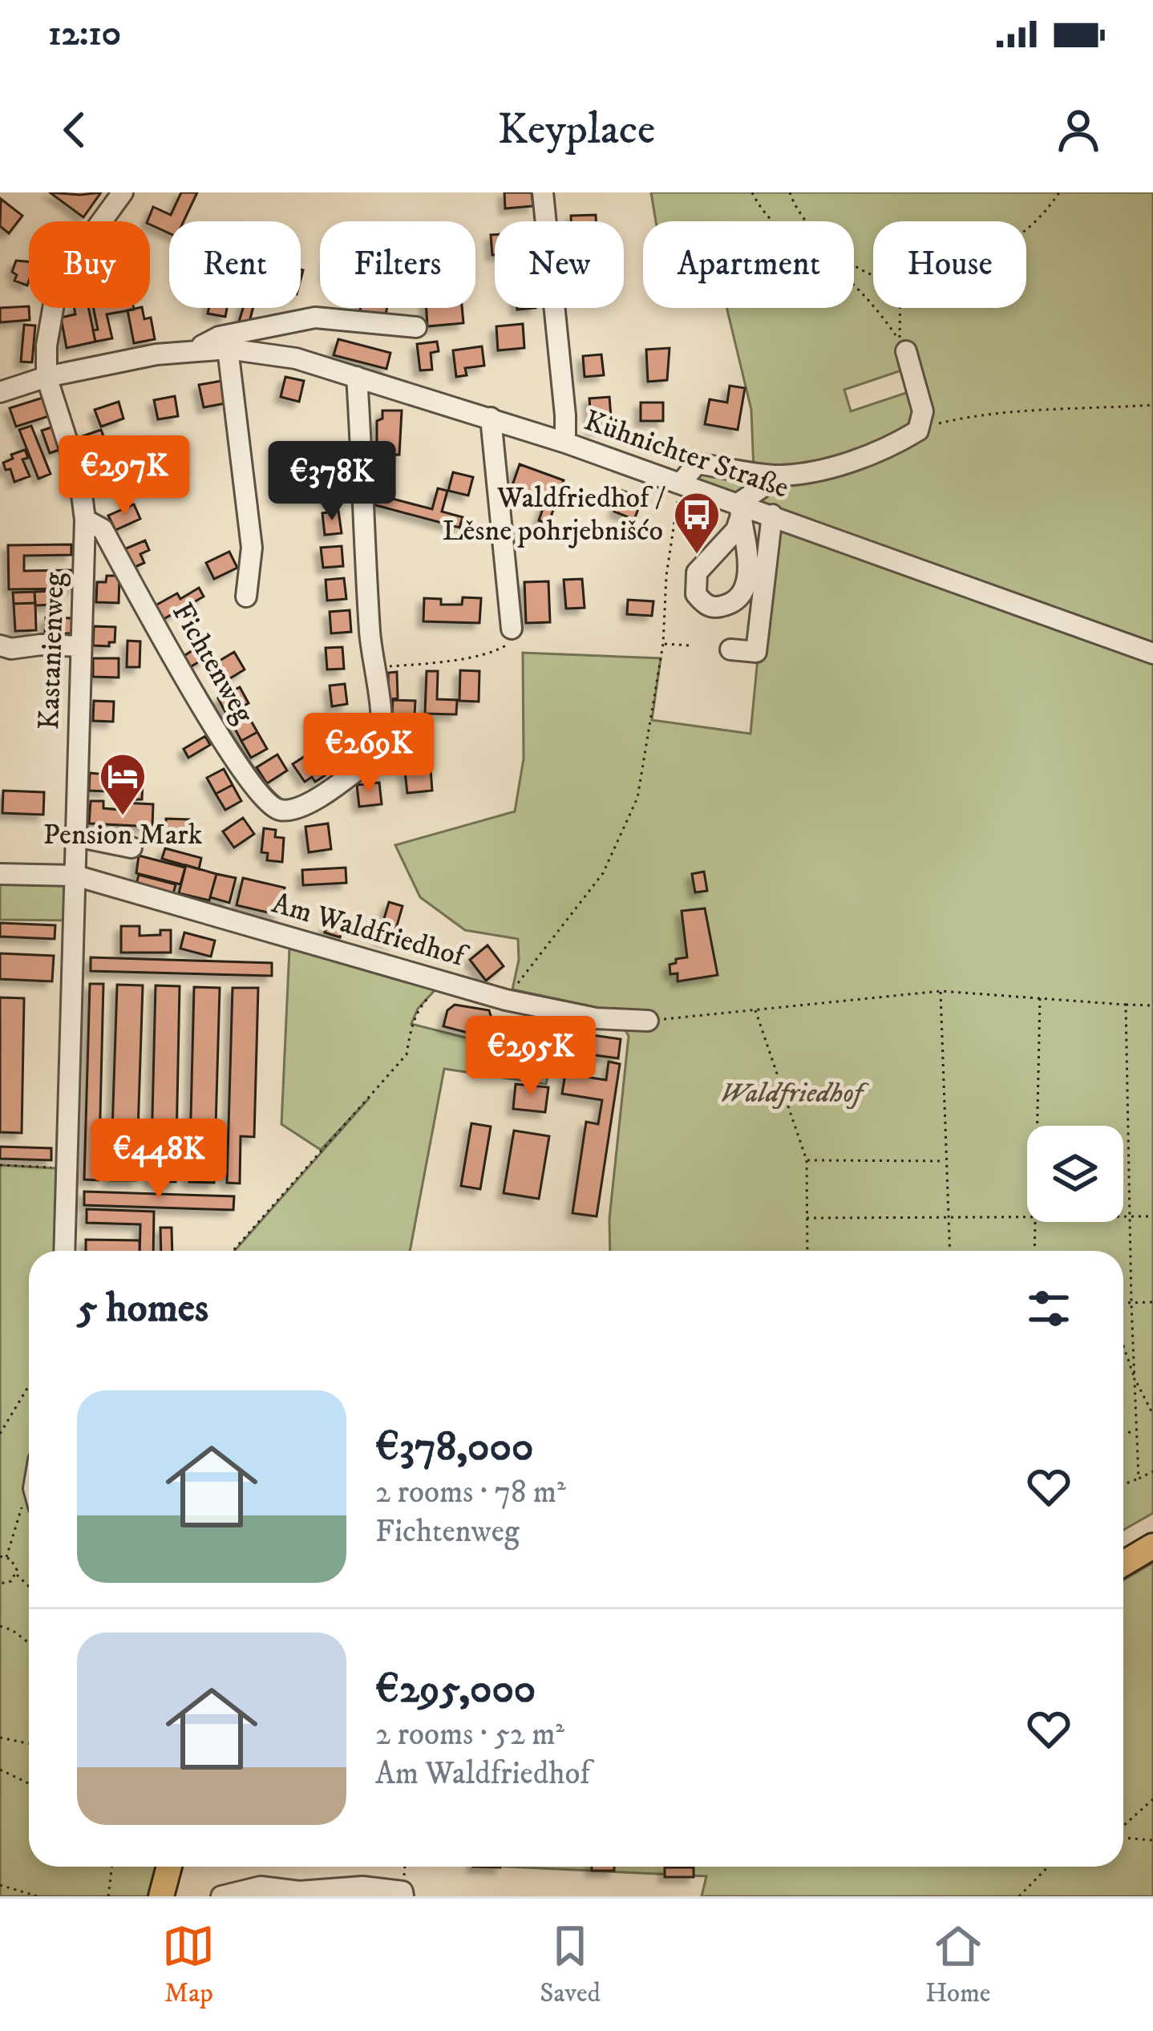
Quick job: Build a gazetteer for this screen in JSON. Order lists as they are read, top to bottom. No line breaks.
{"streets":{"street":["Kühnichter Straße","Kastanienweg","Fichtenweg","Am Waldfriedhof"]},"crossings":[["Kühnichter Straße","Kastanienweg"],["Kühnichter Straße","Fichtenweg"],["Kastanienweg","Fichtenweg"],["Kastanienweg","Am Waldfriedhof"]],"parks":["Waldfriedhof"],"places":{"bus stop":["Waldfriedhof / Lěsne pohrjebnišćo"],"hotel":["Pension Mark"]},"page":{"status":"12:10","header":"Keyplace","chip":["Buy","Rent","Filters","New","Apartment","House"],"price":["€297K","€378K","€269K","€295K","€448K"],"heading":"5 homes","list":[{"name":"€378,000","note":"2 rooms · 78 m² · Fichtenweg"},{"name":"€295,000","note":"2 rooms · 52 m² · Am Waldfriedhof"}],"tabs":["Map","Saved","Home"]}}
